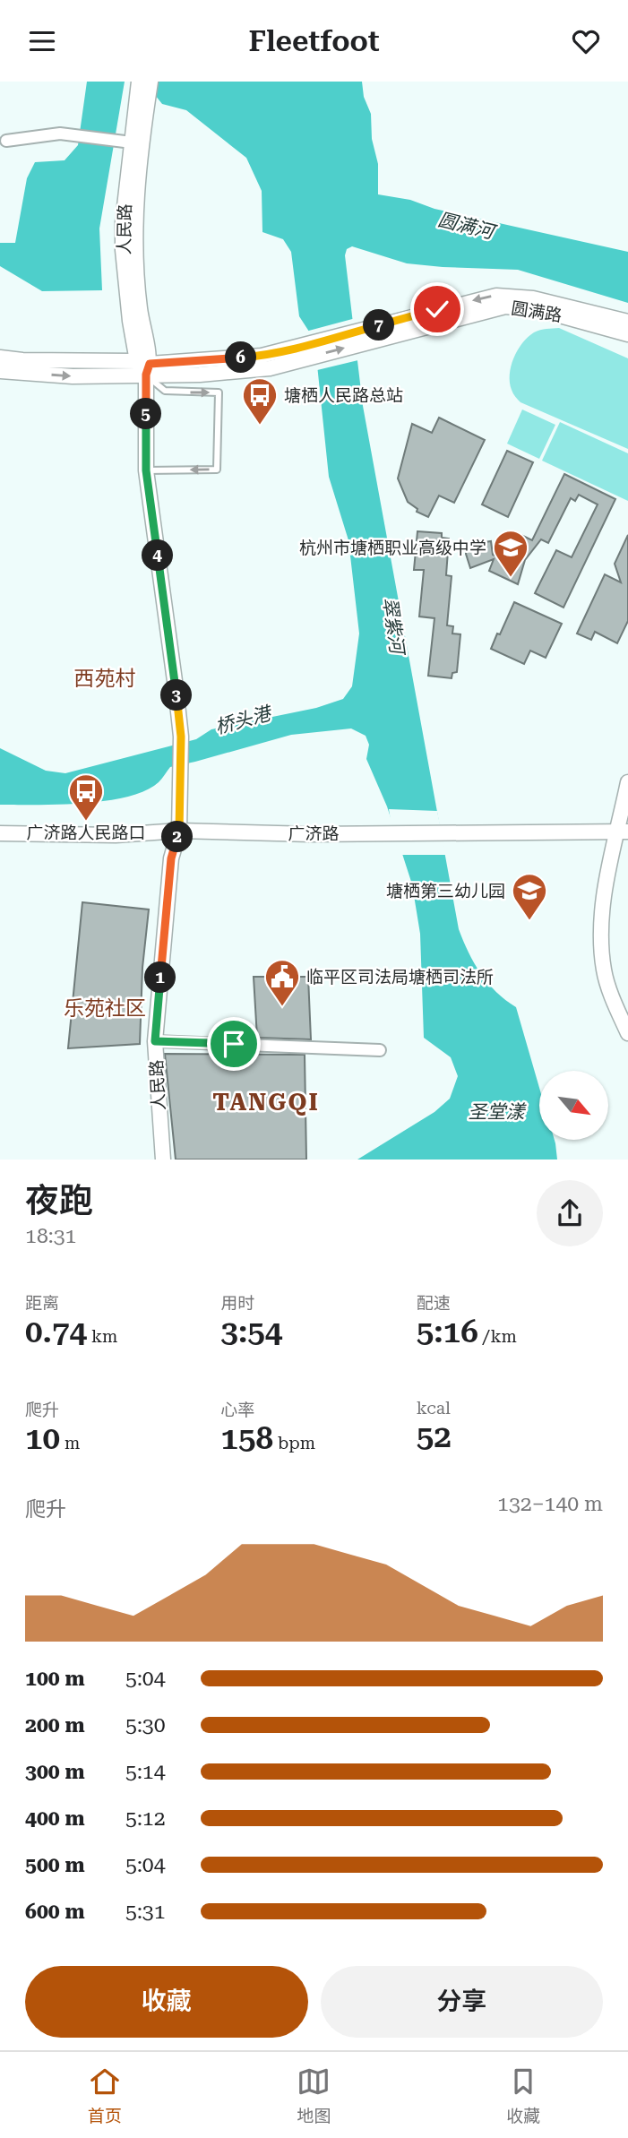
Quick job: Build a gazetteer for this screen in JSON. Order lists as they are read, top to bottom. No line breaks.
{"streets":{"street":["人民路","圆满路","广济路"]},"crossings":[["人民路","圆满路"],["人民路","广济路"]],"districts":["西苑村","乐苑社区","TANGQI"],"water":["圆满河","翠紫河","桥头港","圣堂漾"],"places":{"bus stop":["塘栖人民路总站","广济路人民路口"],"school or university":["杭州市塘栖职业高级中学","塘栖第三幼儿园"],"public building":["临平区司法局塘栖司法所"]},"north":"bottom right","page":{"header":"Fleetfoot","pins":["7","6","5","4","3","2","1"],"heading":["夜跑","18:31"],"stats":[["距离","0.74 km"],["用时","3:54"],["配速","5:16 /km"],["爬升","10 m"],["心率","158 bpm"],["kcal","52"]],"chart":["爬升","132–140 m"],"list":[{"name":"100 m","note":"5:04"},{"name":"200 m","note":"5:30"},{"name":"300 m","note":"5:14"},{"name":"400 m","note":"5:12"},{"name":"500 m","note":"5:04"},{"name":"600 m","note":"5:31"}],"buttons":["收藏","分享"],"tabs":["首页","地图","收藏"]}}
